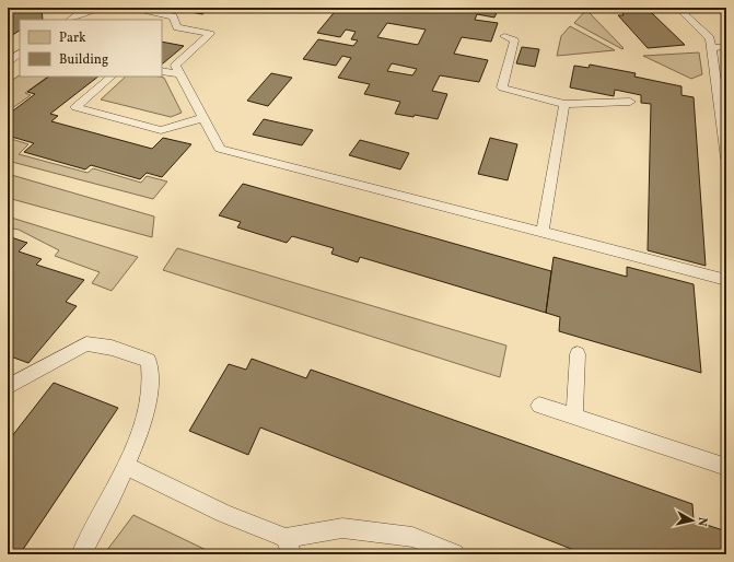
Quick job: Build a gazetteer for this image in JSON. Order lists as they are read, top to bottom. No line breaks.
{"legend":["Park","Building"],"north":"right"}
